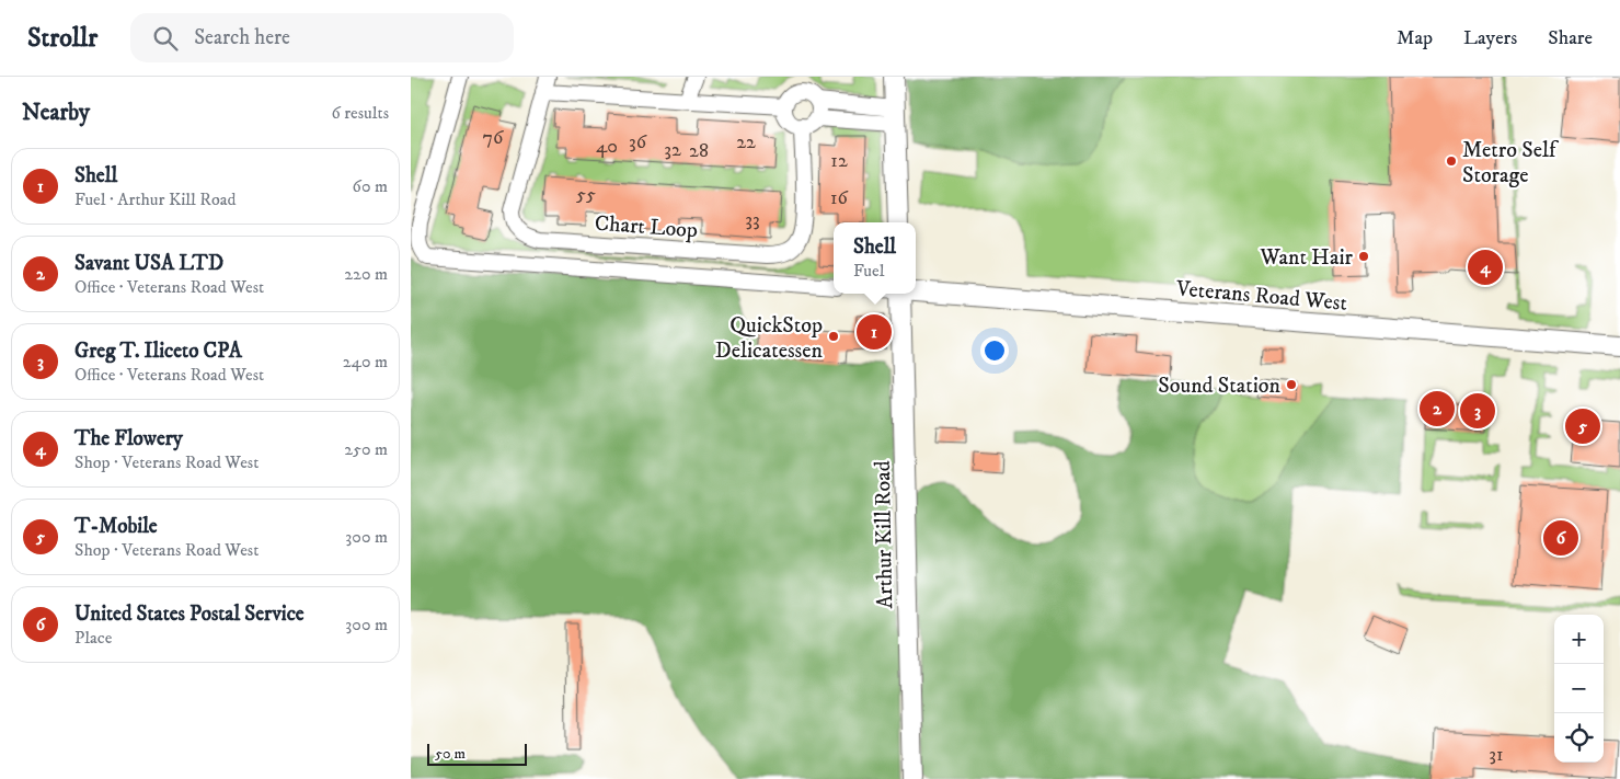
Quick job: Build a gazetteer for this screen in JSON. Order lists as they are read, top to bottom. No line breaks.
{"streets":{"street":["Chart Loop","Veterans Road West","Arthur Kill Road"]},"places":["Metro Self Storage","Want Hair","QuickStop Delicatessen","Sound Station"],"house_numbers":["76","36","22","40","32","28","12","55","16","33","31"],"scale_bar":"50 m","page":{"header":"Strollr","search":"Search here","nav":["Map","Layers","Share"],"heading":["Nearby","6 results"],"list":[{"mark":"1","name":"Shell","note":"Fuel · Arthur Kill Road","value":"60 m"},{"mark":"2","name":"Savant USA LTD","note":"Office · Veterans Road West","value":"220 m"},{"mark":"3","name":"Greg T. Iliceto CPA","note":"Office · Veterans Road West","value":"240 m"},{"mark":"4","name":"The Flowery","note":"Shop · Veterans Road West","value":"250 m"},{"mark":"5","name":"T-Mobile","note":"Shop · Veterans Road West","value":"300 m"},{"mark":"6","name":"United States Postal Service","note":"Place","value":"300 m"}],"popup":["Shell","Fuel"],"pins":["4","1","2","3","5","6"],"map_buttons":["+","−"],"scale":"50 m"}}
